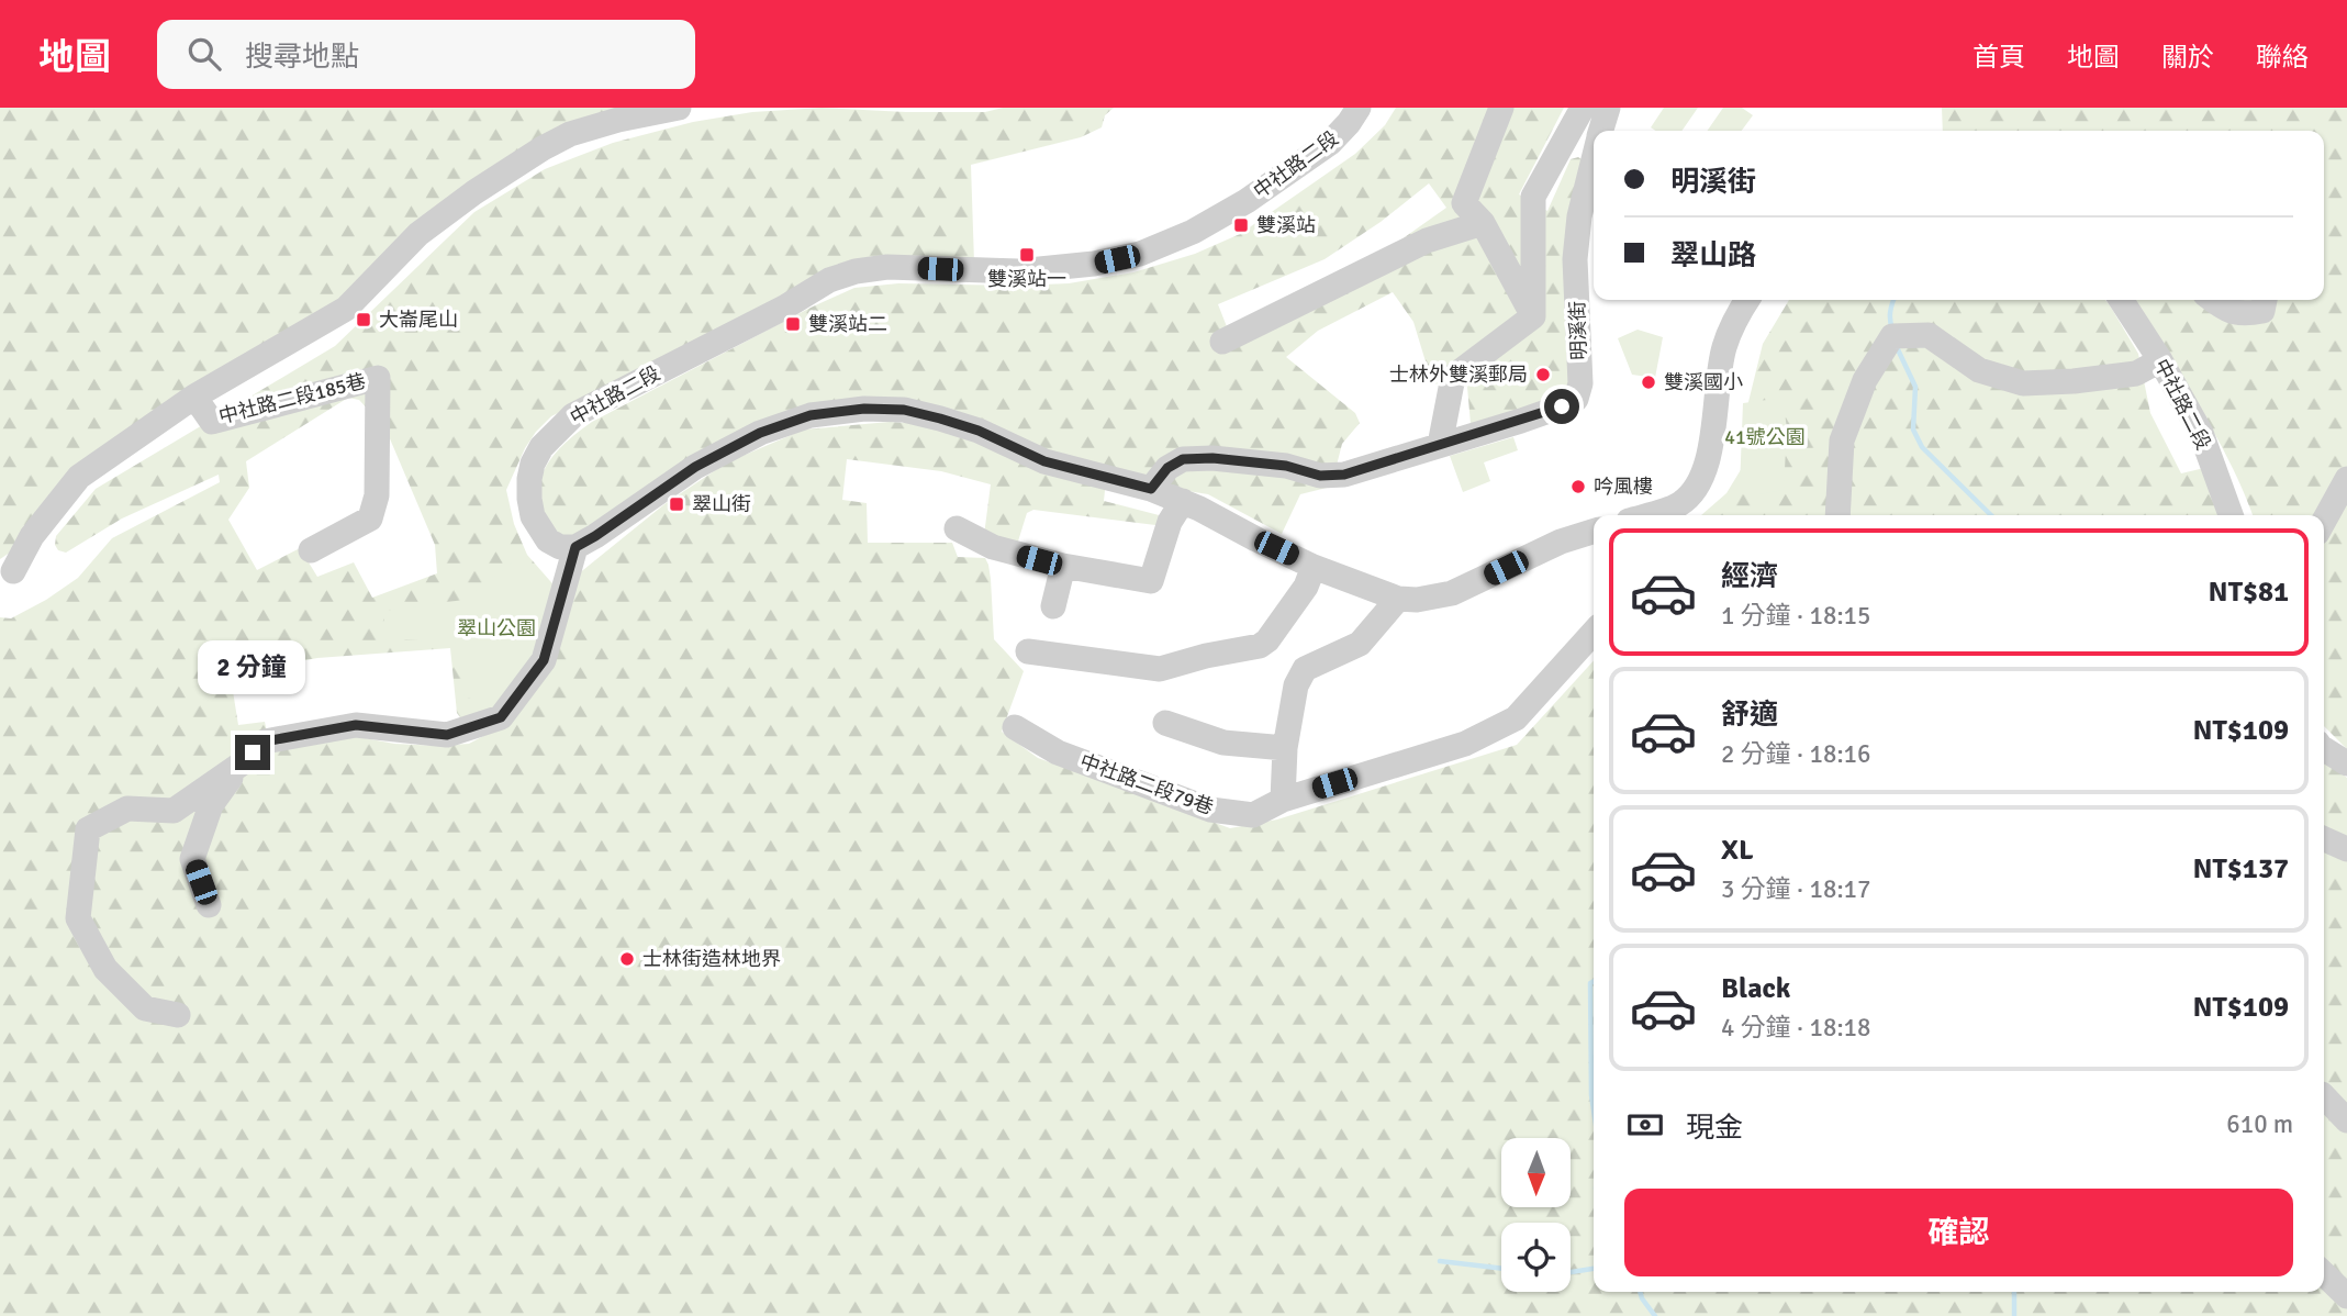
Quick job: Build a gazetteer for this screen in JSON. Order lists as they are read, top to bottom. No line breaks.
{"streets":{"street":["中社路二段","明溪街","中社路二段185巷","中社路二段79巷"]},"parks":["41號公園","翠山公園"],"places":{"transit":["雙溪站","雙溪站一","大崙尾山","雙溪站二","翠山街"],"other":["士林外雙溪郵局","雙溪國小","吟風樓","士林街造林地界"]},"north":"bottom","page":{"header":"地圖","search":"搜尋地點","nav":["首頁","地圖","關於","聯絡"],"banner":["明溪街","翠山路"],"list":[{"name":"經濟","note":"1 分鐘 · 18:15","value":"NT$81"},{"name":"舒適","note":"2 分鐘 · 18:16","value":"NT$109"},{"name":"XL","note":"3 分鐘 · 18:17","value":"NT$137"},{"name":"Black","note":"4 分鐘 · 18:18","value":"NT$109"}],"bubble":"2 分鐘","pay":["現金","610 m"],"buttons":"確認"}}
